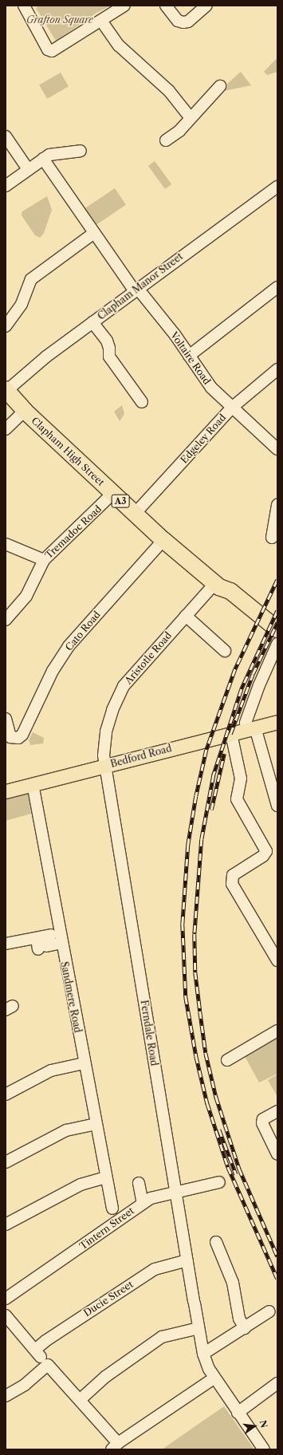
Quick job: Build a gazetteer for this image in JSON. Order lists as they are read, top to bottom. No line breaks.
{"streets":{"highway":["Clapham High Street","A3"],"main road":["Bedford Road"],"street":["Clapham Manor Street","Voltaire Road","Edgeley Road","Tremadoc Road","Cato Road","Aristotle Road","Sandmere Road","Ferndale Road","Tintern Street","Ducie Street"]},"crossings":[["Clapham Manor Street","Voltaire Road"],["Clapham Manor Street","Clapham High Street"],["Voltaire Road","Edgeley Road"],["Edgeley Road","Clapham High Street"],["Clapham High Street","Tremadoc Road"],["Clapham High Street","Cato Road"],["Clapham High Street","Aristotle Road"],["Aristotle Road","Bedford Road"],["Aristotle Road","Ferndale Road"],["Bedford Road","Sandmere Road"],["Bedford Road","Ferndale Road"],["Ferndale Road","Tintern Street"],["Ferndale Road","Ducie Street"]],"parks":["Grafton Square"],"north":"right"}
